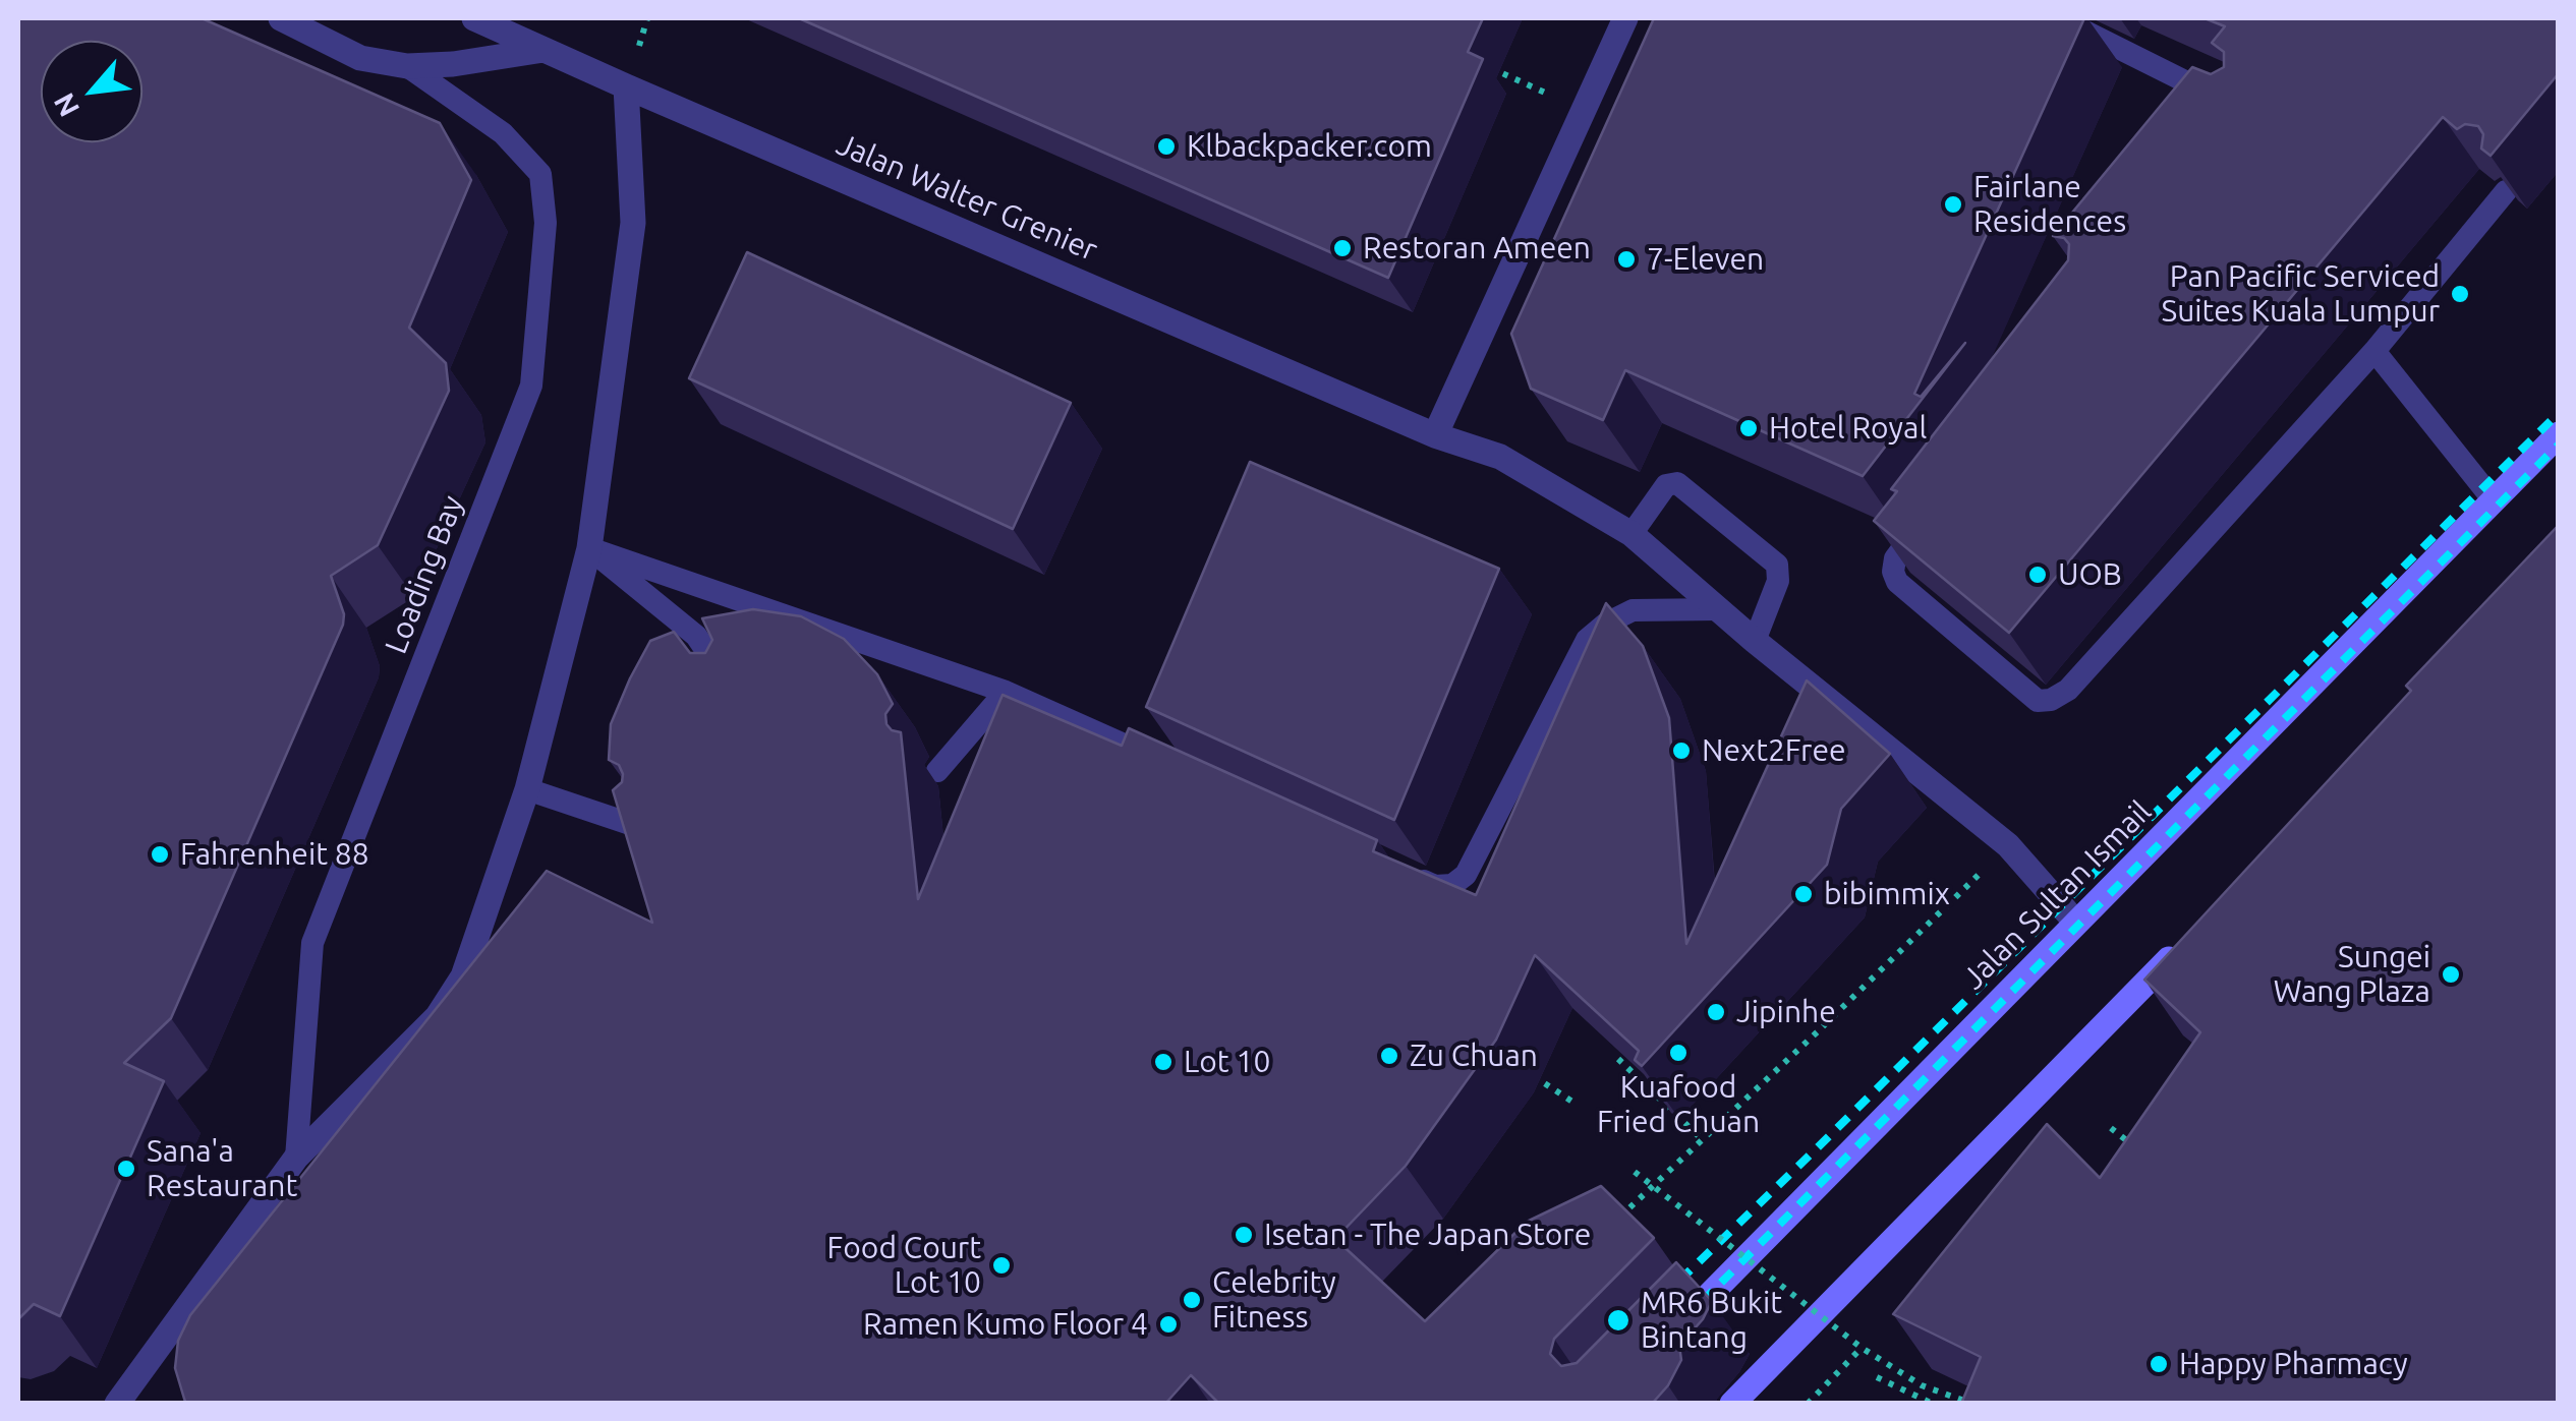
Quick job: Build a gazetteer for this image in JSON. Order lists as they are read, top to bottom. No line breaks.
{"streets":{"main road":["Jalan Sultan Ismail"],"street":["Jalan Walter Grenier"],"lane":["Loading Bay"]},"crossings":[["Jalan Walter Grenier","Jalan Sultan Ismail"]],"places":["Klbackpacker.com","Fairlane Residences","Restoran Ameen","7-Eleven","Pan Pacific Serviced Suites Kuala Lumpur","Hotel Royal","UOB","Next2Free","Fahrenheit 88","bibimmix","Sungei Wang Plaza","Jipinhe","Kuafood Fried Chuan","Zu Chuan","Lot 10","Sana'a Restaurant","Isetan - The Japan Store","Food Court Lot 10","Celebrity Fitness","MR6 Bukit Bintang","Ramen Kumo Floor 4","Happy Pharmacy"],"north":"bottom left"}
